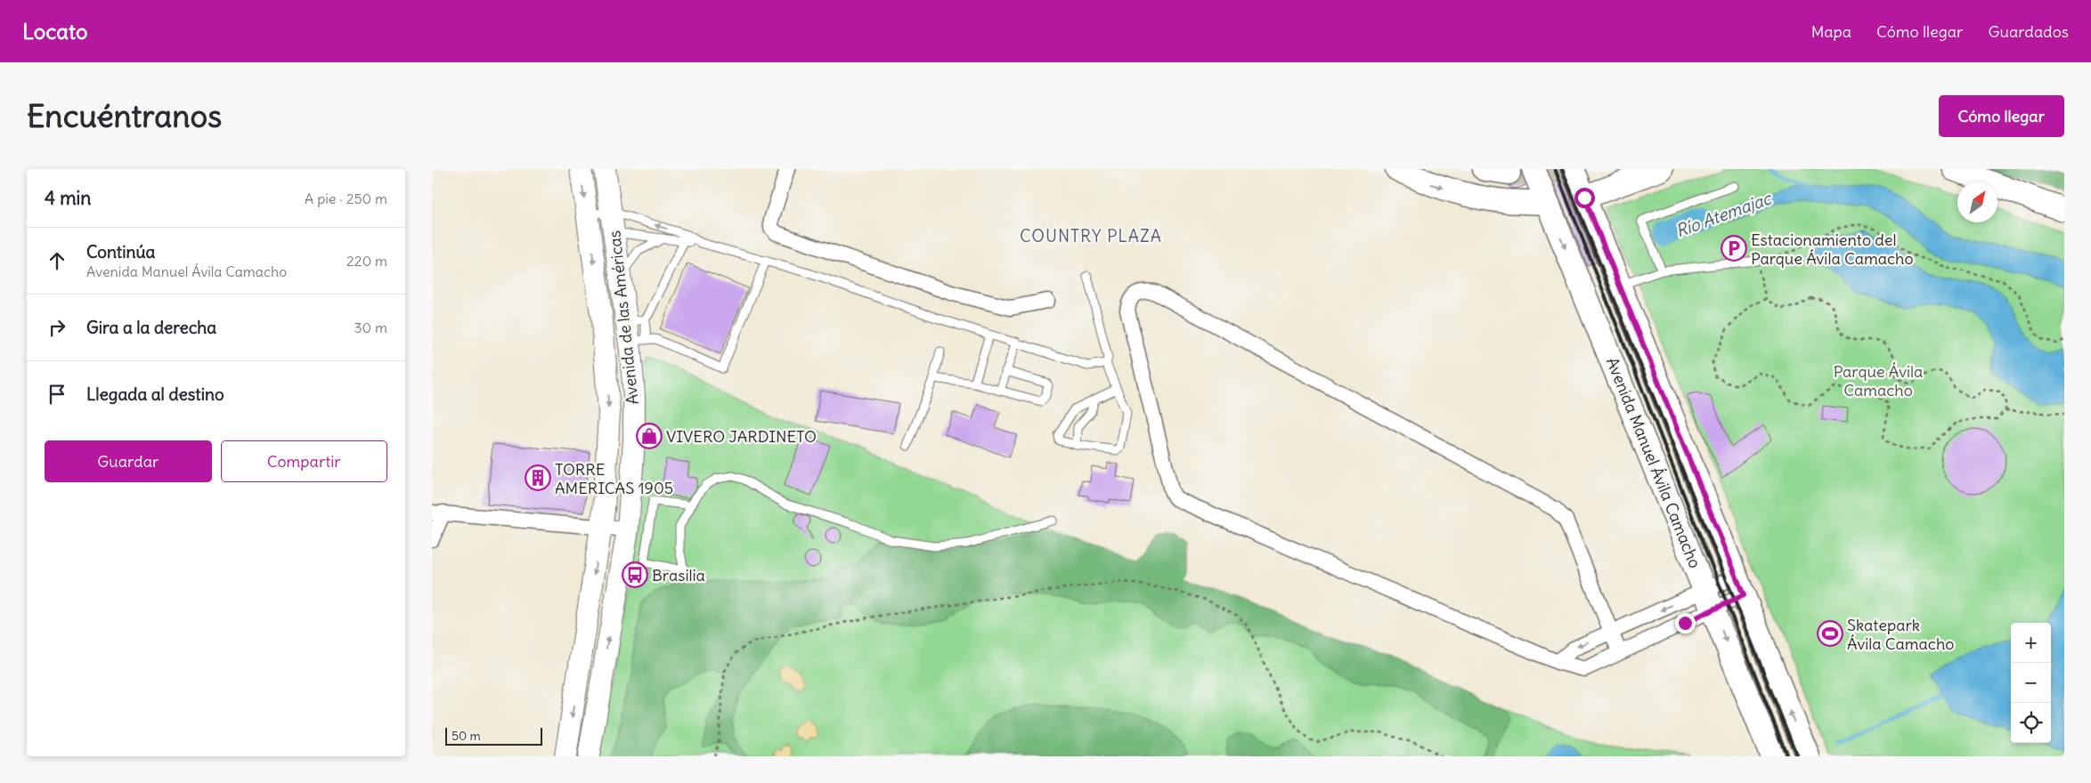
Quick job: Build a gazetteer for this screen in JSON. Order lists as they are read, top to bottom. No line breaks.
{"streets":{"main road":["Avenida de las Américas","Avenida Manuel Ávila Camacho"]},"districts":["COUNTRY PLAZA"],"water":["Río Atemajac"],"parks":["Parque Ávila Camacho"],"places":{"parking":["Estacionamiento del Parque Ávila Camacho"],"shop":["VIVERO JARDINETO"],"building":["TORRE AMERICAS 1905"],"bus stop":["Brasilia"],"sports":["Skatepark Ávila Camacho"]},"scale_bar":"50 m","north":"top right","page":{"header":"Locato","nav":["Mapa","Cómo llegar","Guardados"],"buttons":["Cómo llegar",["Guardar","Compartir"]],"title":"Encuéntranos","heading":["4 min","A pie · 250 m"],"list":[["Continúa","Avenida Manuel Ávila Camacho","220 m"],["Gira a la derecha","30 m"],"Llegada al destino"],"map_buttons":["+","−"],"scale":"50 m"}}
